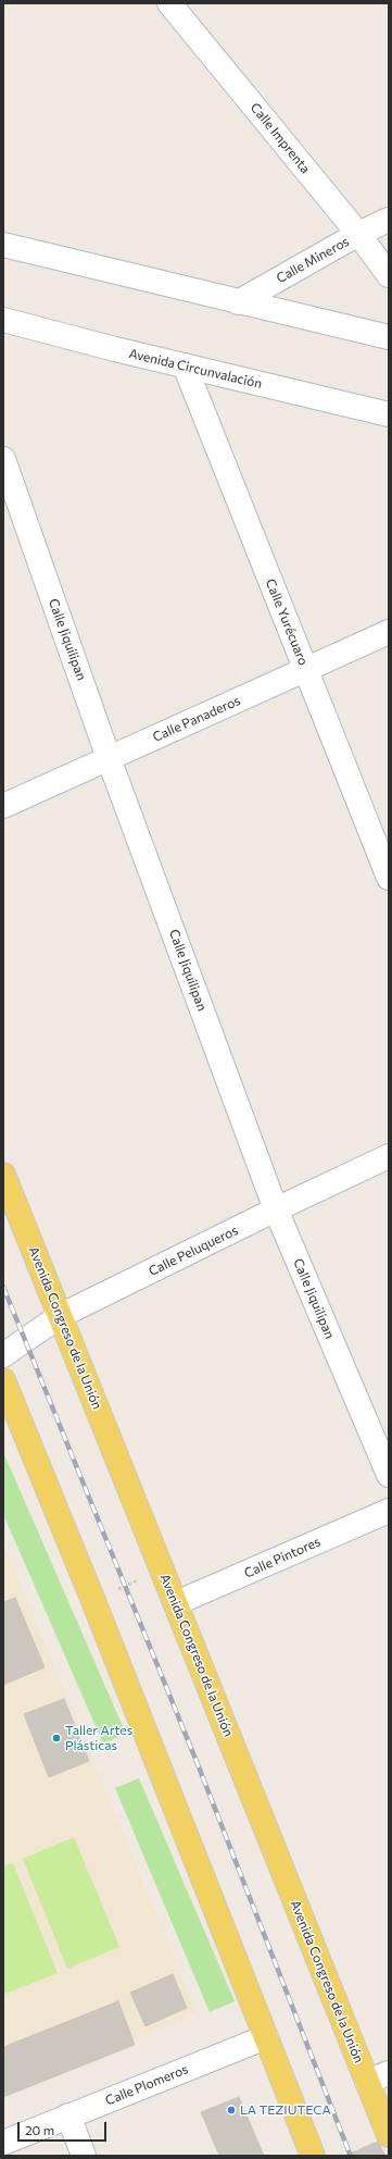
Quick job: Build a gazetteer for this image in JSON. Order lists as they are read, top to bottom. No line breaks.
{"streets":{"main road":["Avenida Congreso de la Unión"],"street":["Calle Imprenta","Calle Mineros","Avenida Circunvalación","Calle Yurécuaro","Calle Jiquilipan","Calle Panaderos","Calle Peluqueros","Calle Pintores","Calle Plomeros"]},"crossings":[["Calle Imprenta","Calle Mineros"],["Avenida Circunvalación","Calle Yurécuaro"],["Calle Yurécuaro","Calle Panaderos"],["Calle Jiquilipan","Calle Panaderos"],["Calle Jiquilipan","Calle Peluqueros"],["Calle Peluqueros","Avenida Congreso de la Unión"],["Avenida Congreso de la Unión","Calle Pintores"]],"places":["Taller Artes Plásticas","LA TEZIUTECA"],"scale_bar":"20 m"}
